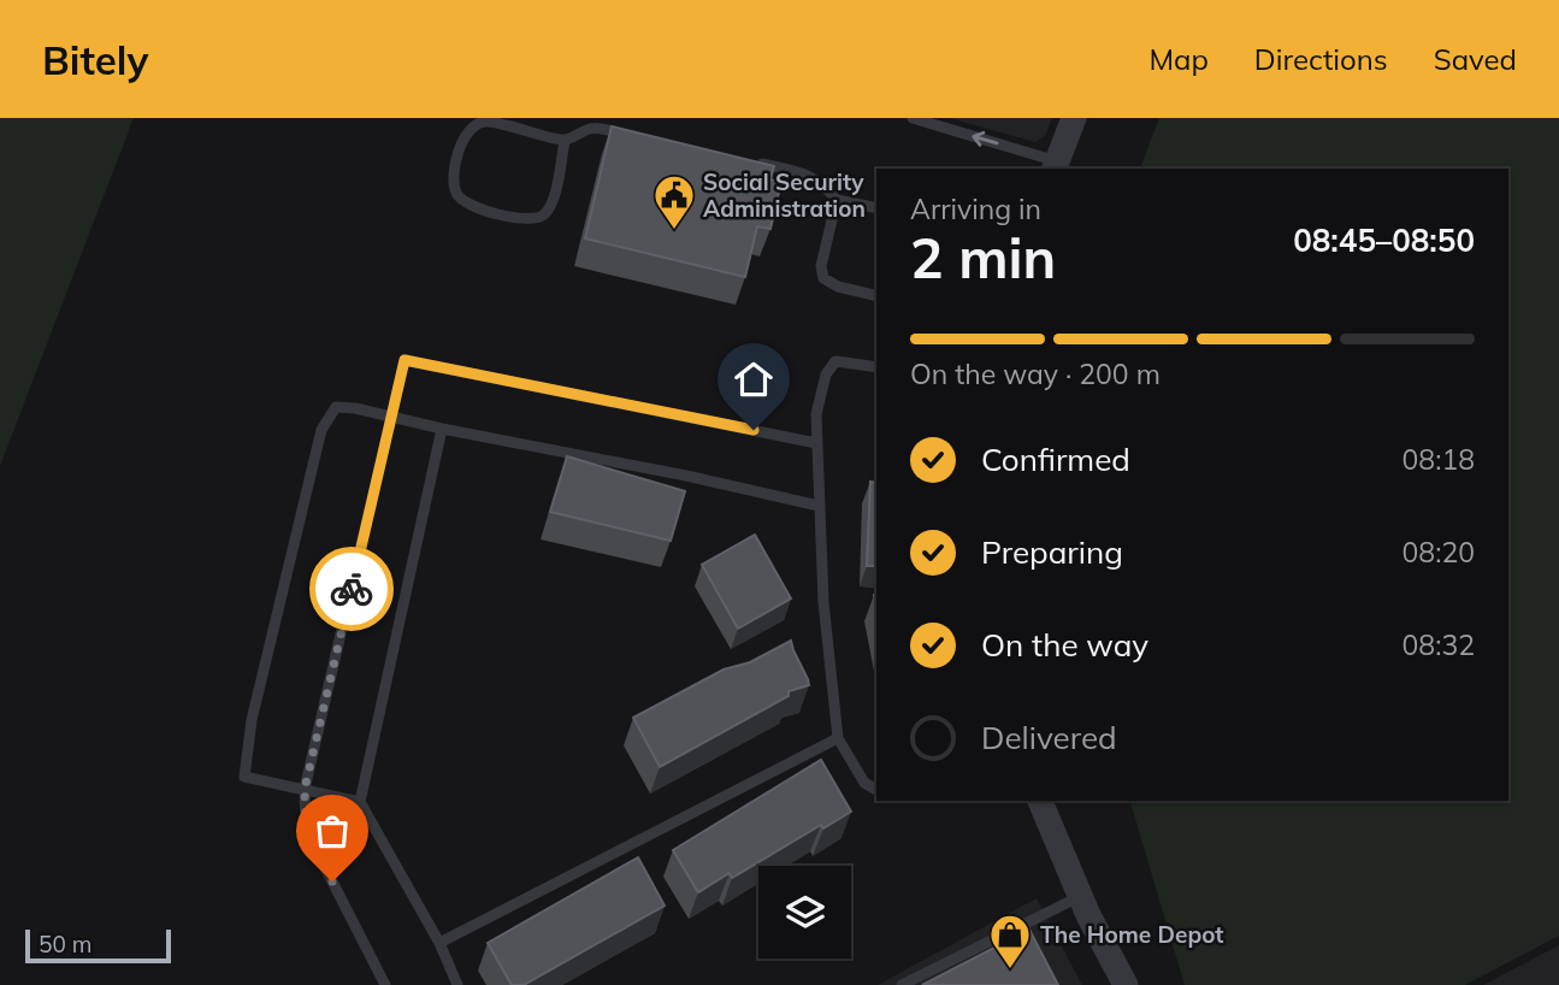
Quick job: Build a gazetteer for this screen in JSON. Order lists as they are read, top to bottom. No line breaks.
{"places":{"public building":["Social Security Administration"],"shop":["The Home Depot"]},"scale_bar":"50 m","page":{"header":"Bitely","nav":["Map","Directions","Saved"],"heading":["2 min","Arriving in","08:45–08:50"],"bar":"On the way · 200 m","list":[["Confirmed","08:18"],["Preparing","08:20"],["On the way","08:32"],"Delivered"],"scale":"50 m"}}
